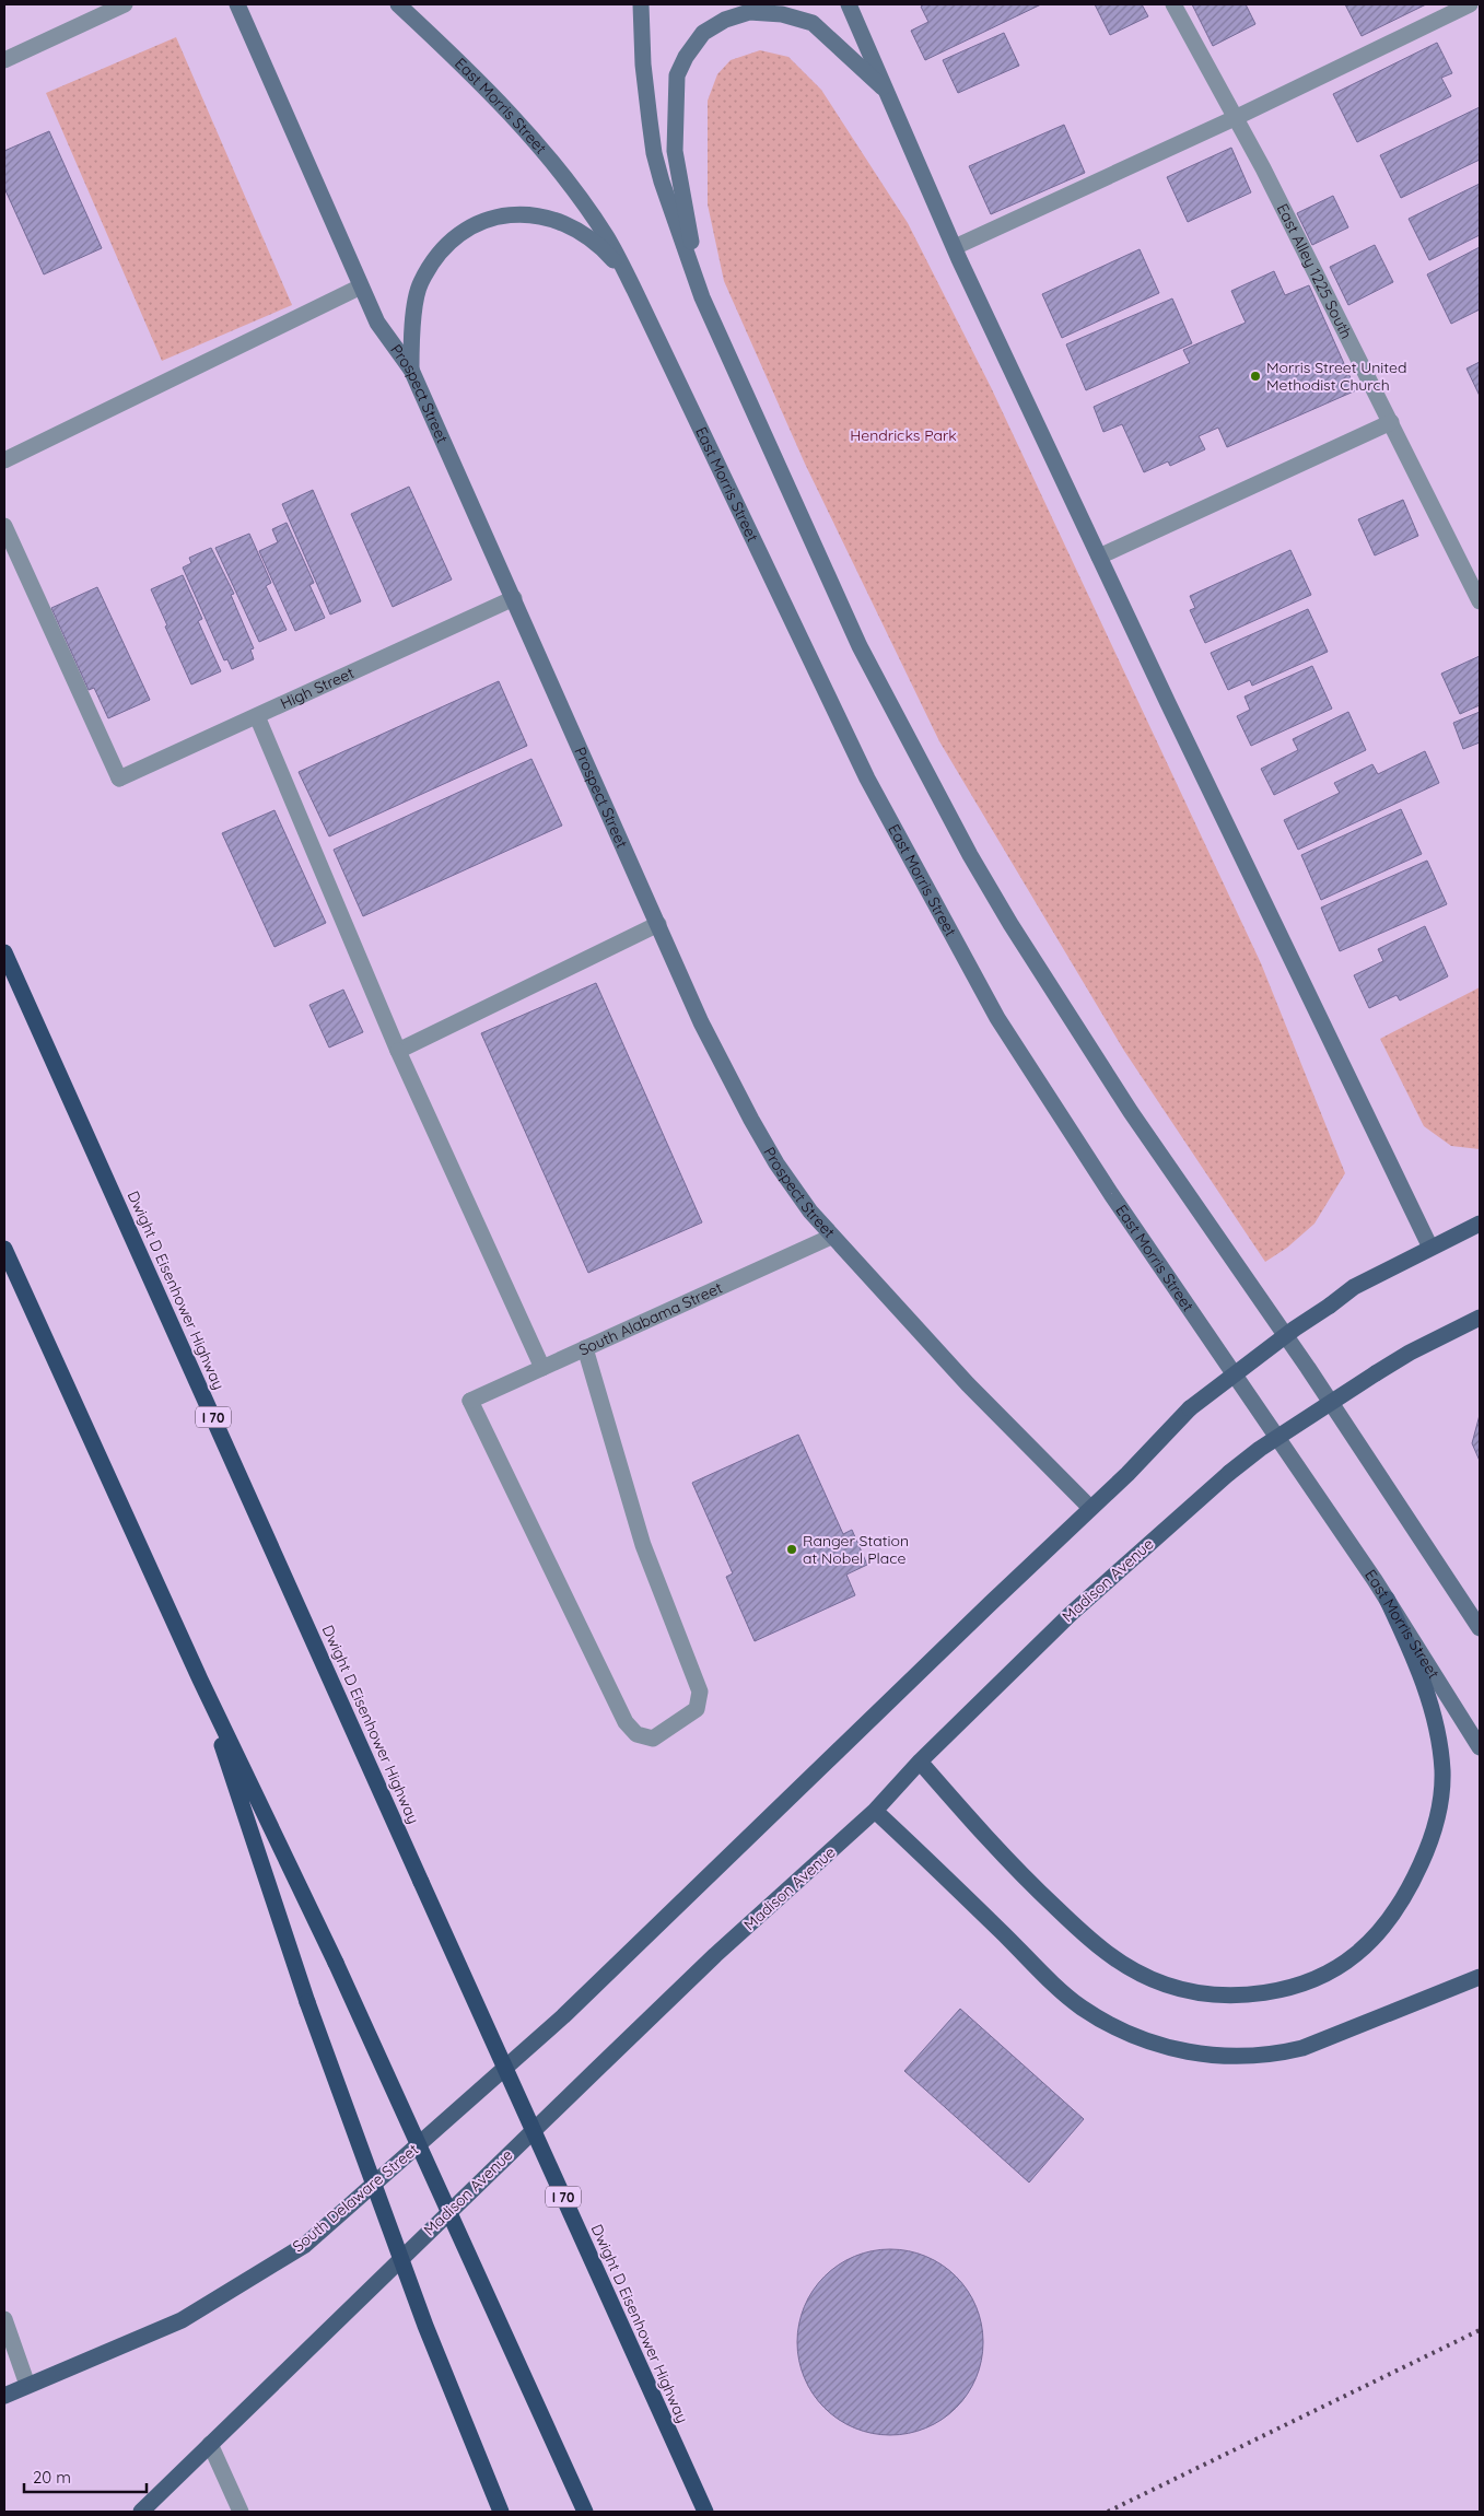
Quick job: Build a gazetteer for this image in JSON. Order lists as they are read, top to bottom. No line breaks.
{"streets":{"highway":["Dwight D Eisenhower Highway","I 70"],"main road":["East Morris Street","Prospect Street","Madison Avenue","South Delaware Street"],"street":["East Alley 1225 South","High Street","South Alabama Street"]},"crossings":[["Prospect Street","High Street"],["Prospect Street","South Alabama Street"],["Prospect Street","South Delaware Street"]],"parks":["Hendricks Park"],"places":["Morris Street United Methodist Church","Ranger Station at Nobel Place"],"scale_bar":"20 m"}
